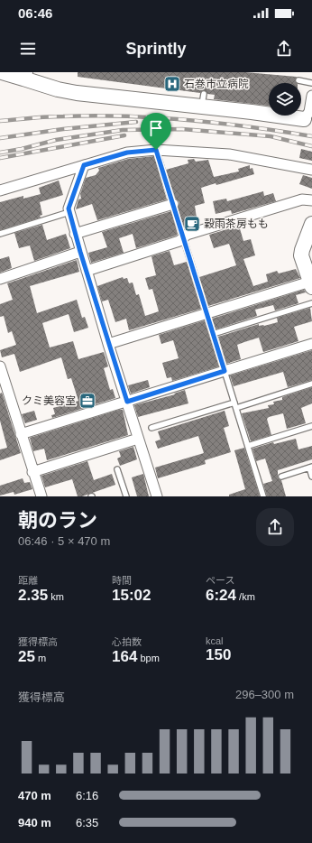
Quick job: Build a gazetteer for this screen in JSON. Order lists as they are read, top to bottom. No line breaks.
{"places":{"hospital":["石巻市立病院"],"cafe":["穀雨茶房もも"],"office":["クミ美容室"]},"page":{"status":"06:46","header":"Sprintly","heading":["朝のラン","06:46 · 5 × 470 m"],"stats":[["距離","2.35 km"],["時間","15:02"],["ペース","6:24 /km"],["獲得標高","25 m"],["心拍数","164 bpm"],["kcal","150"]],"chart":["獲得標高","296–300 m"],"list":[{"name":"470 m","note":"6:16"},{"name":"940 m","note":"6:35"}]}}
